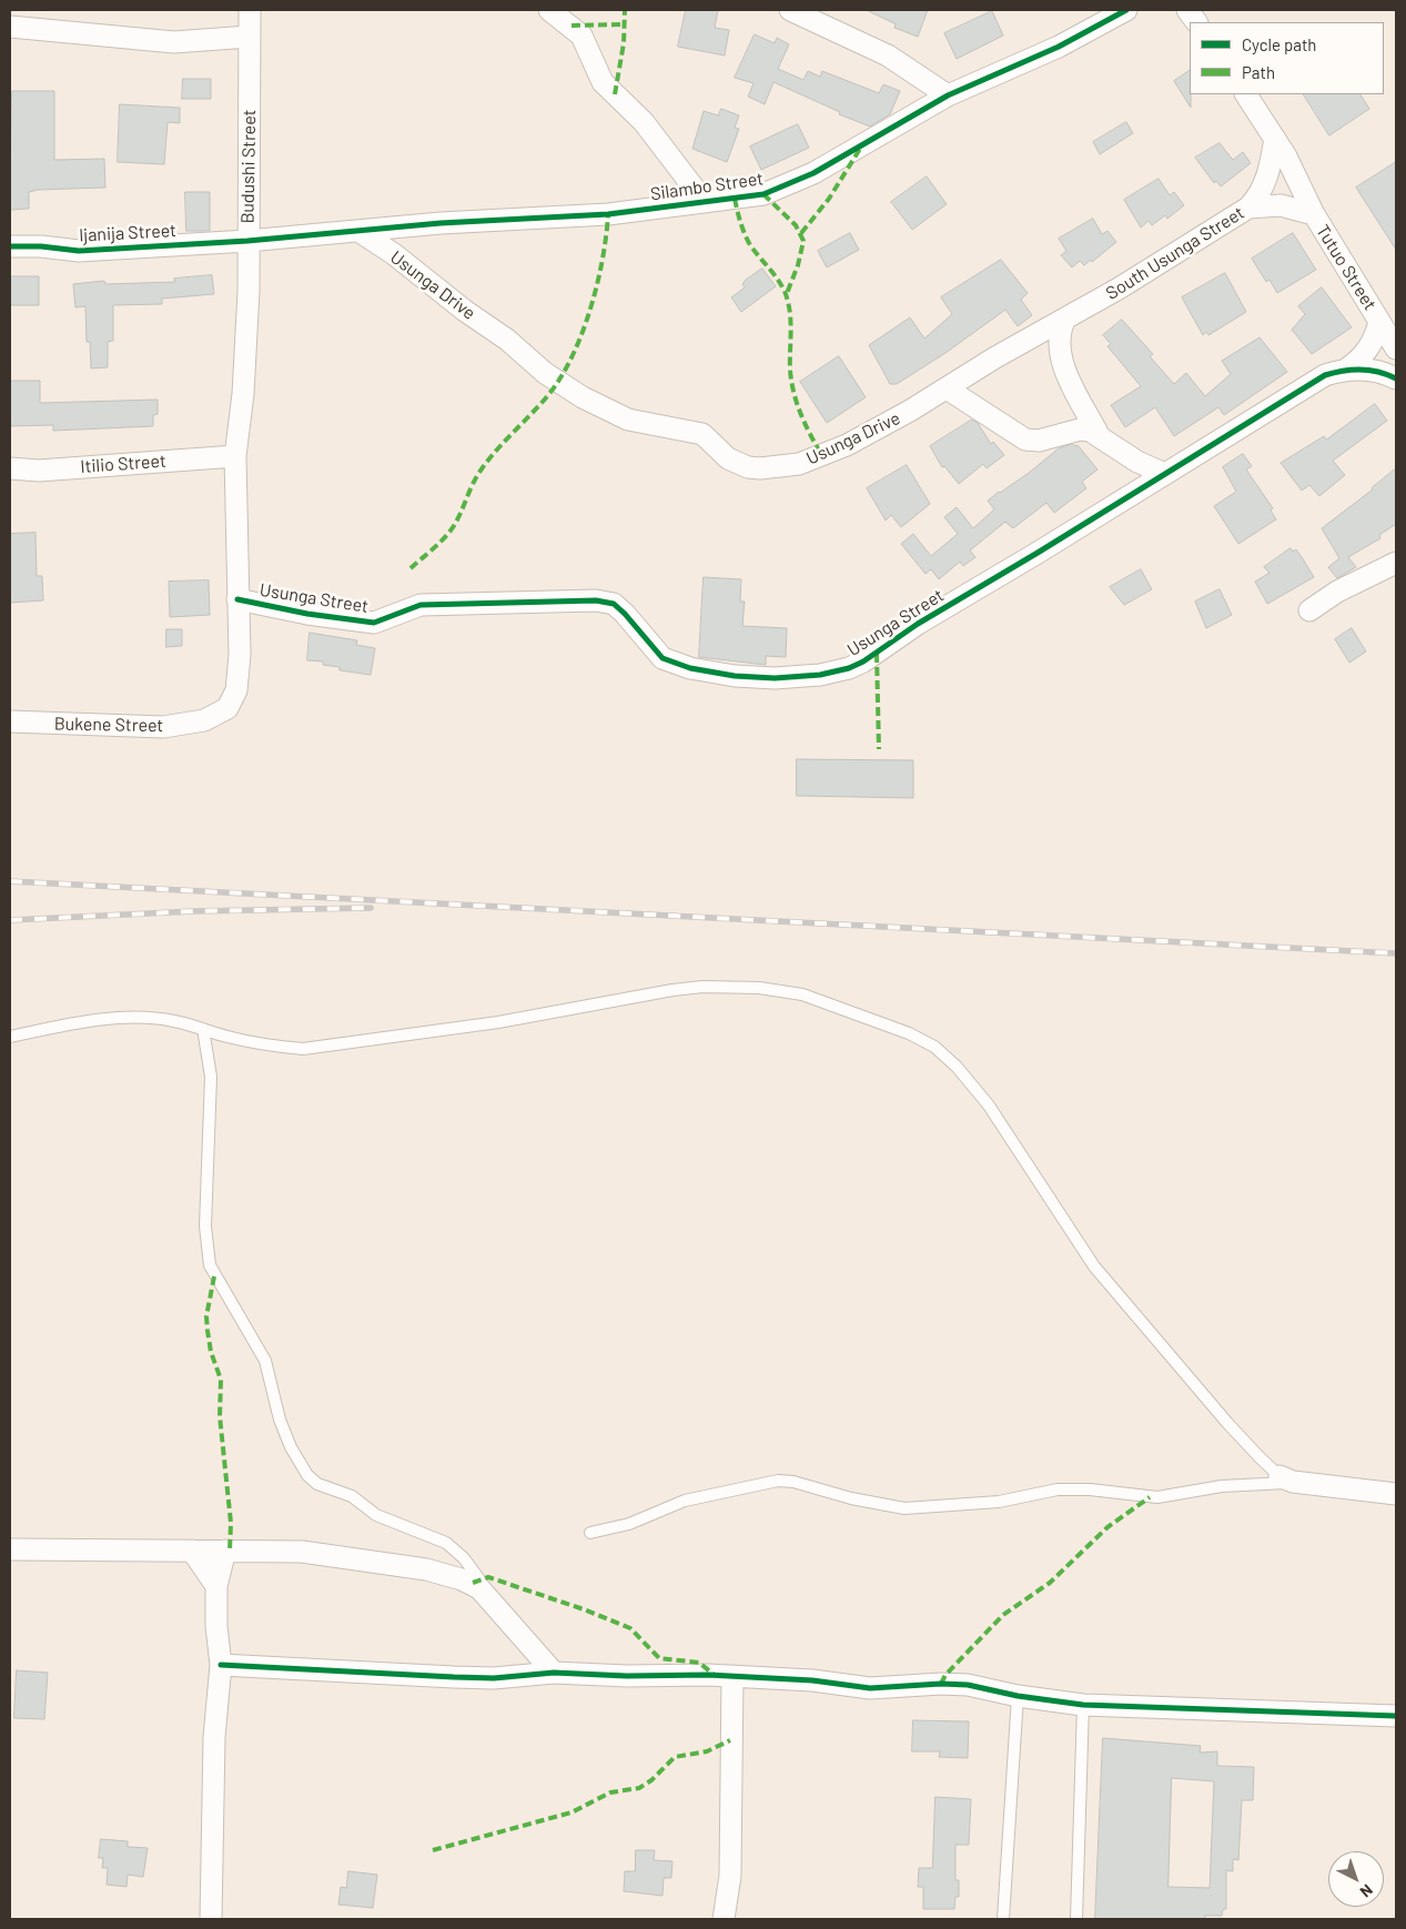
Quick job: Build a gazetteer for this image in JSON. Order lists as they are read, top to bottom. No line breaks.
{"streets":{"street":["Budushi Street","Silambo Street","Ijanija Street","South Usunga Street","Tutuo Street","Usunga Drive","Itilio Street","Usunga Street","Bukene Street"]},"crossings":[["Budushi Street","Silambo Street"],["Budushi Street","Ijanija Street"],["Budushi Street","Itilio Street"],["Budushi Street","Usunga Street"],["Budushi Street","Bukene Street"],["Silambo Street","Ijanija Street"],["Silambo Street","Usunga Drive"],["South Usunga Street","Tutuo Street"],["South Usunga Street","Usunga Drive"],["Tutuo Street","Usunga Street"],["Usunga Street","Bukene Street"]],"legend":["Cycle path","Path"],"north":"bottom right"}
